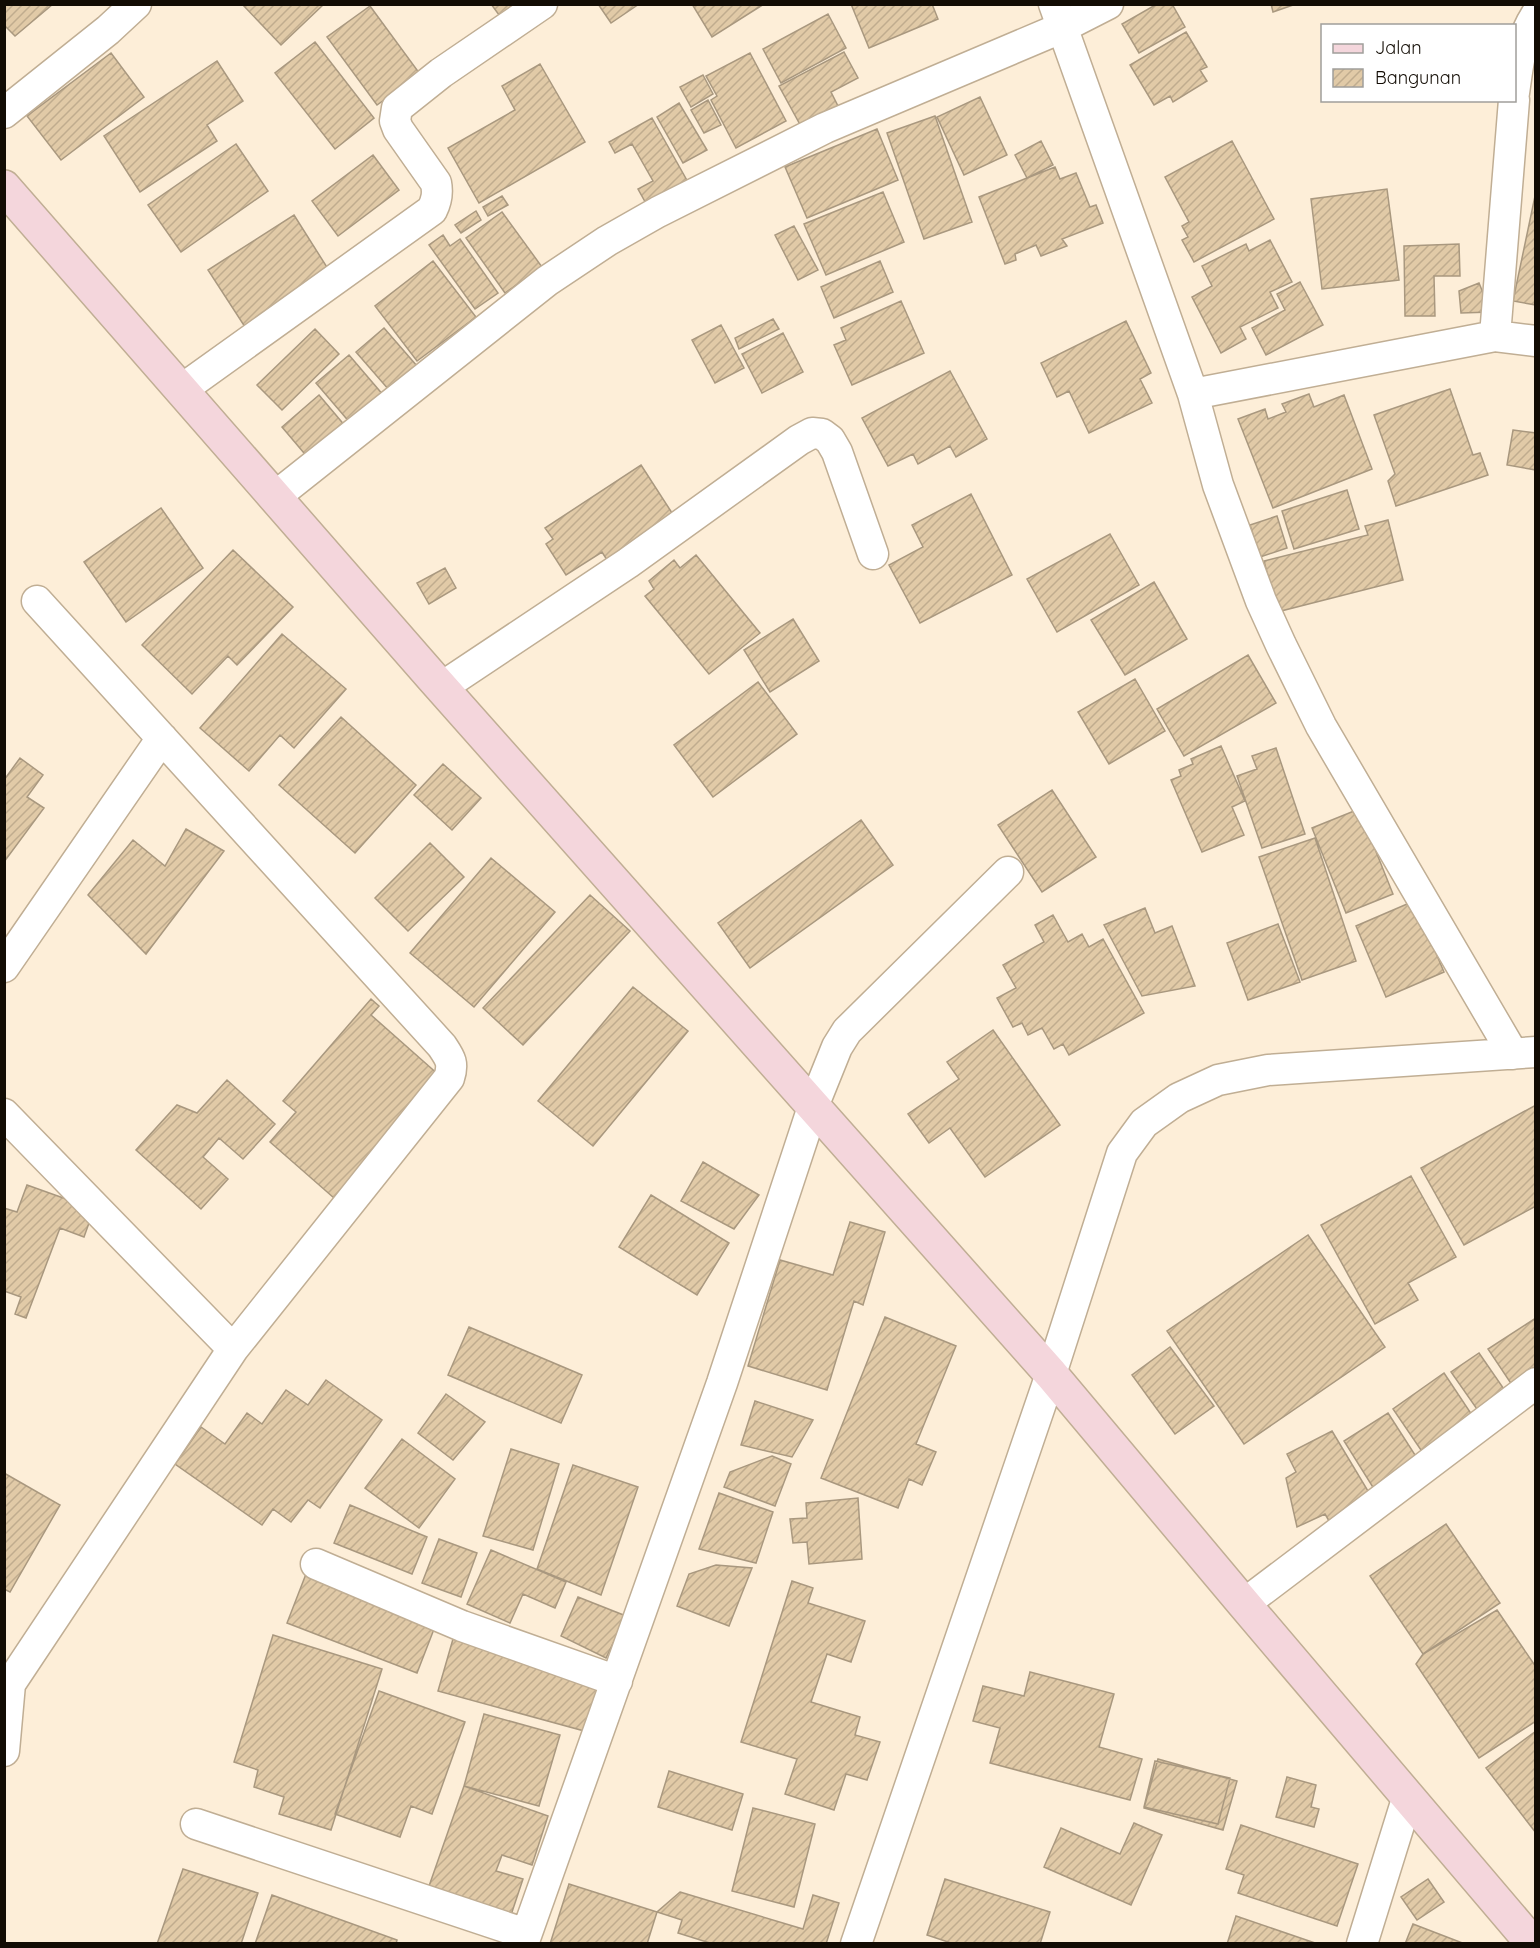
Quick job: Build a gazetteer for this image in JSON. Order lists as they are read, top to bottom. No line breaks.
{"legend":["Jalan","Bangunan"]}
